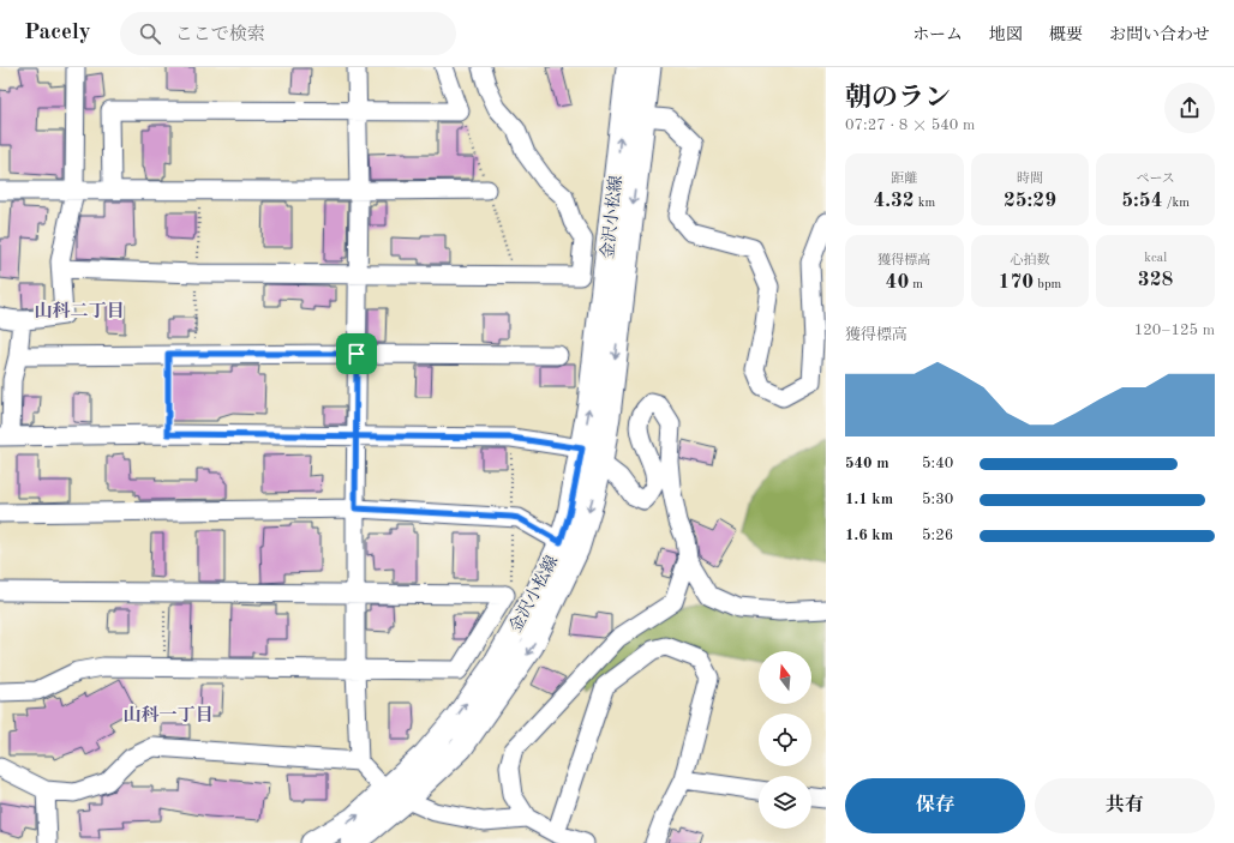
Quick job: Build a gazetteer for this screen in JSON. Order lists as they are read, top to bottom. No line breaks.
{"streets":{"main road":["金沢小松線"]},"districts":["山科二丁目","山科一丁目"],"north":"top","page":{"header":"Pacely","search":"ここで検索","nav":["ホーム","地図","概要","お問い合わせ"],"heading":["朝のラン","07:27 · 8 × 540 m"],"stats":[["距離","4.32 km"],["時間","25:29"],["ペース","5:54 /km"],["獲得標高","40 m"],["心拍数","170 bpm"],["kcal","328"]],"chart":["獲得標高","120–125 m"],"list":[{"name":"540 m","note":"5:40"},{"name":"1.1 km","note":"5:30"},{"name":"1.6 km","note":"5:26"}],"buttons":["保存","共有"]}}
